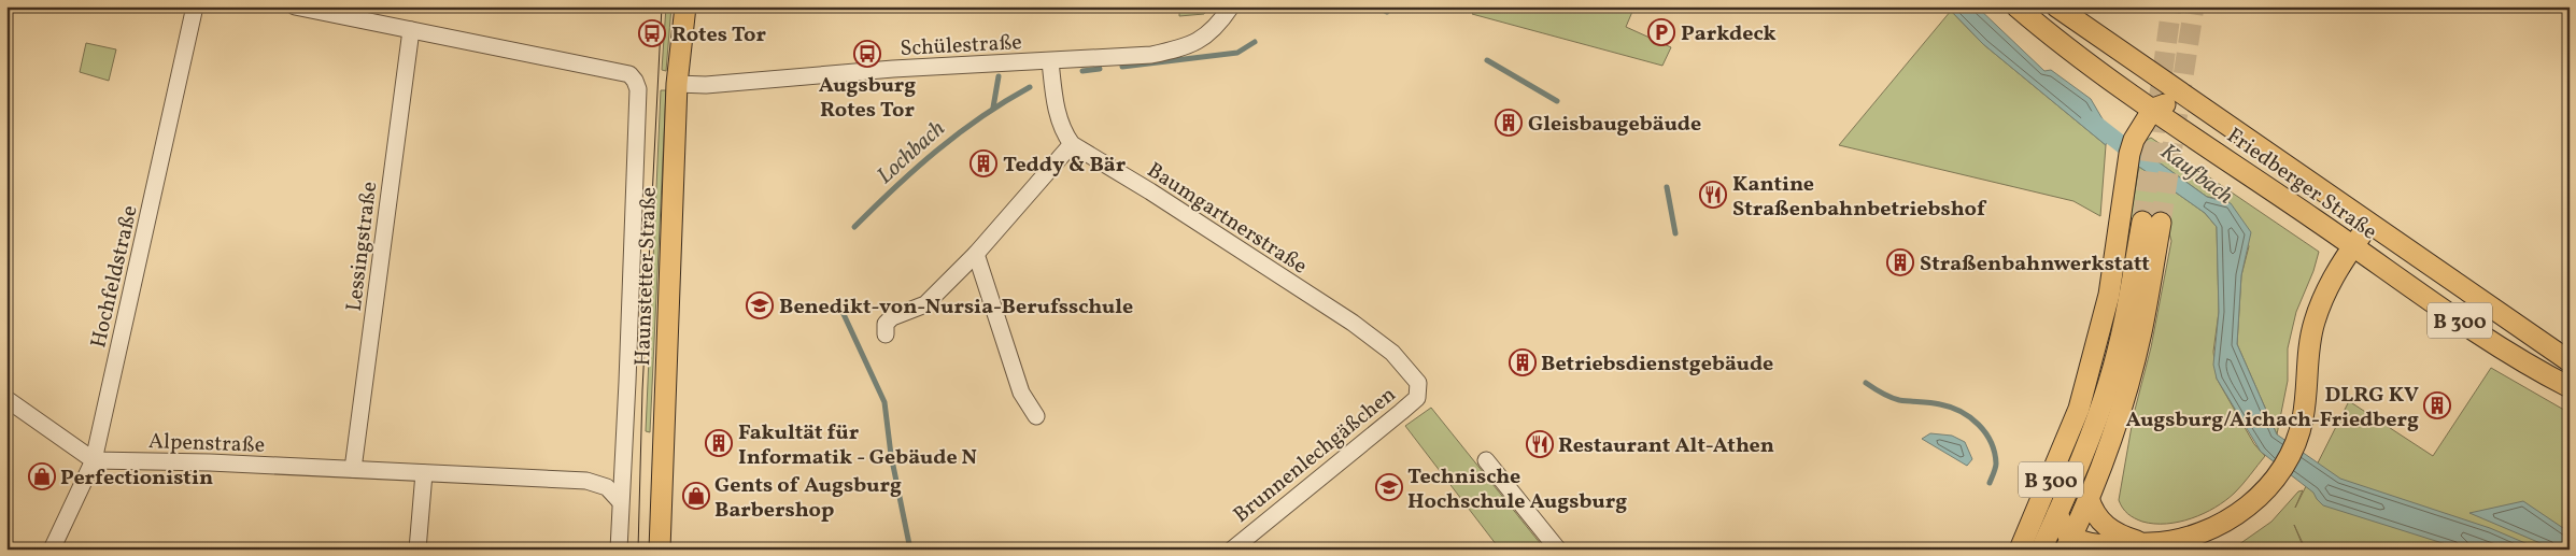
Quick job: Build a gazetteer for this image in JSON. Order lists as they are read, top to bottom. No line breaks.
{"streets":{"main road":["Friedberger Straße","Haunstetter Straße","B 300"],"street":["Schülestraße","Baumgartnerstraße","Lessingstraße","Hochfeldstraße","Alpenstraße","Brunnenlechgäßchen"]},"crossings":[["Schülestraße","Haunstetter Straße"],["Friedberger Straße","B 300"],["Baumgartnerstraße","Brunnenlechgäßchen"],["Lessingstraße","Haunstetter Straße"],["Lessingstraße","Alpenstraße"],["Hochfeldstraße","Alpenstraße"],["Haunstetter Straße","Alpenstraße"]],"water":["Lochbach","Kaufbach"],"places":{"parking":["Parkdeck"],"bus stop":["Rotes Tor","Augsburg Rotes Tor"],"building":["Gleisbaugebäude","Teddy & Bär","Straßenbahnwerkstatt","Betriebsdienstgebäude","DLRG KV Augsburg/Aichach-Friedberg","Fakultät für Informatik - Gebäude N"],"restaurant":["Kantine Straßenbahnbetriebshof","Restaurant Alt-Athen"],"school or university":["Benedikt-von-Nursia-Berufsschule","Technische Hochschule Augsburg"],"shop":["Perfectionistin","Gents of Augsburg Barbershop"]}}
